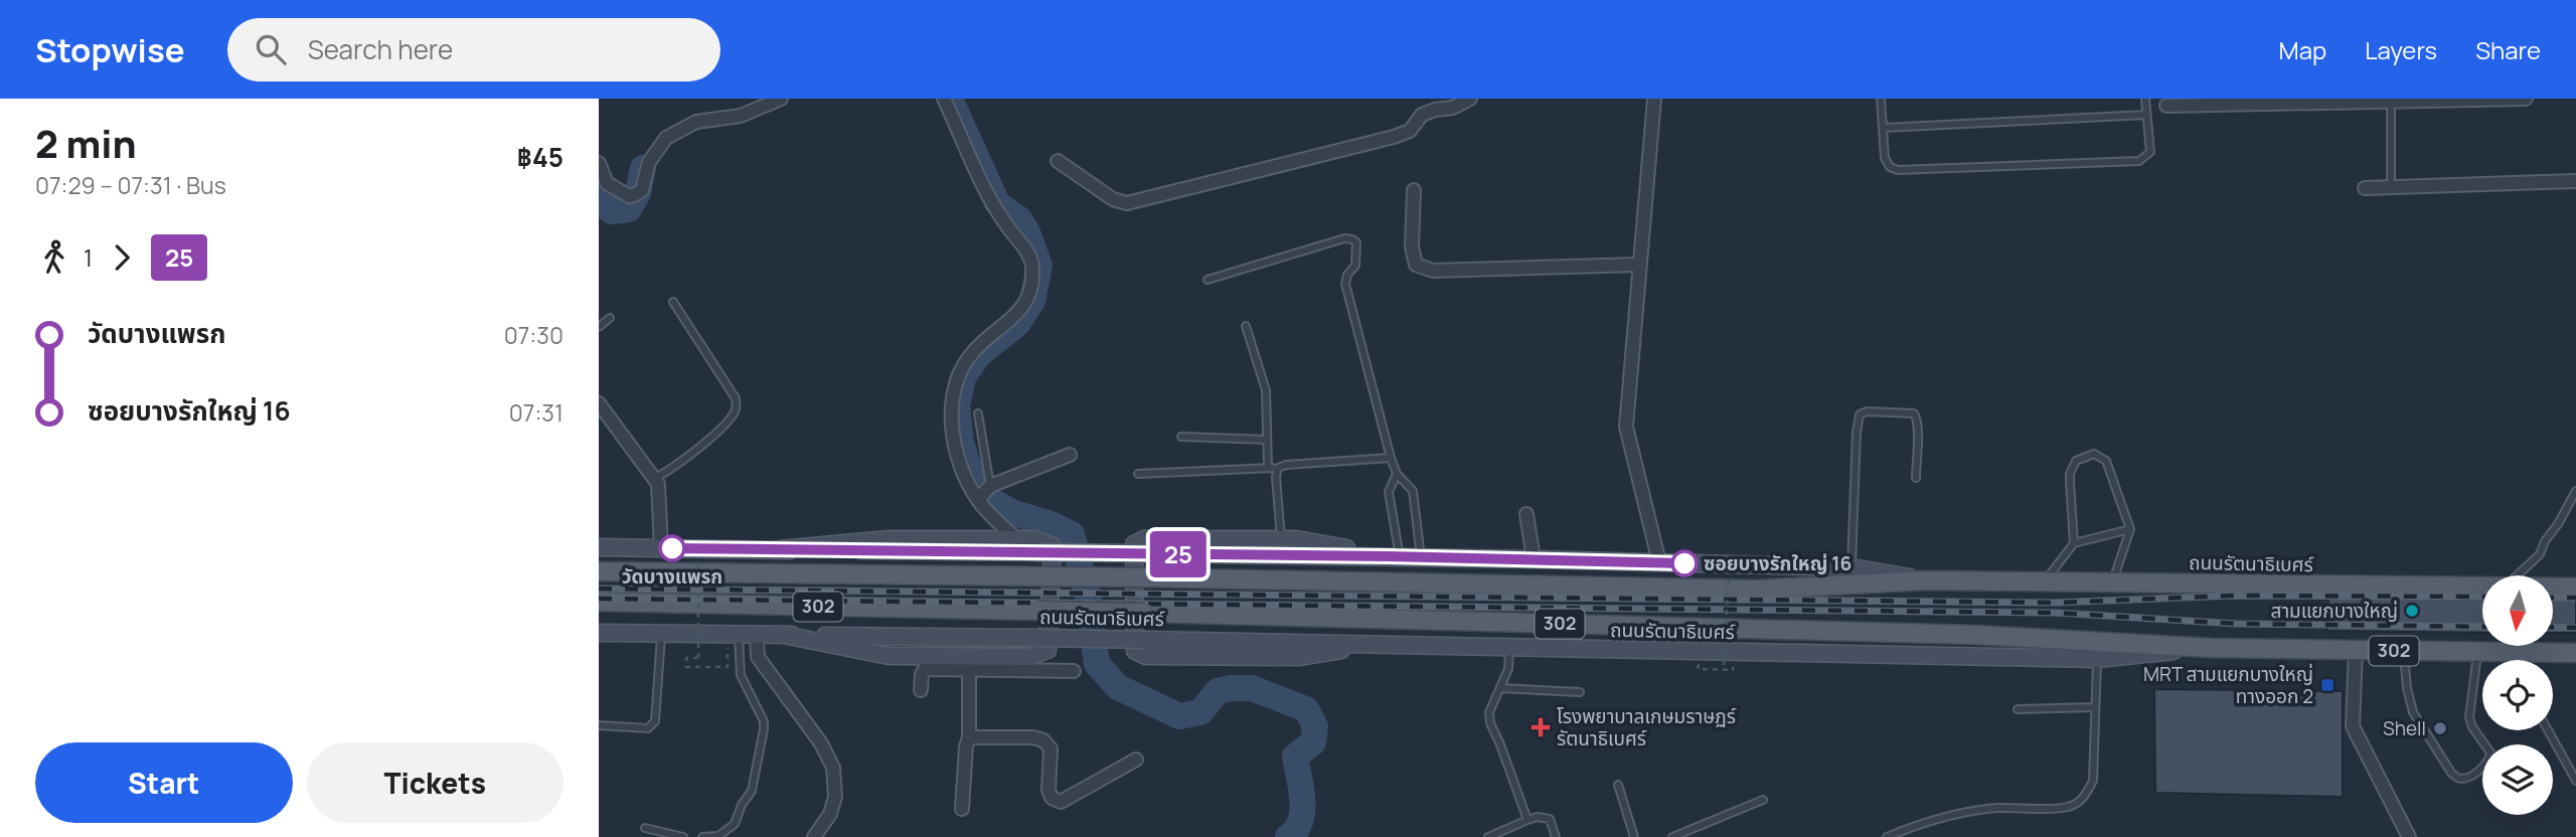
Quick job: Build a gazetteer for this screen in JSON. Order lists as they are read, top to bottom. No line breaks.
{"streets":{"main road":["ถนนรัตนาธิเบศร์","302"]},"places":{"other":["วัดบางแพรก","ซอยบางรักใหญ่ 16","สามแยกบางใหญ่","Shell"],"transit":["MRT สามแยกบางใหญ่ ทางออก 2"],"health":["โรงพยาบาลเกษมราษฏร์ รัตนาธิเบศร์"]},"lines":["bus line 25"],"north":"bottom","page":{"header":"Stopwise","search":"Search here","nav":["Map","Layers","Share"],"heading":["2 min","07:29 – 07:31 · Bus","฿45"],"on_map":"25","legs":["1","25"],"list":[{"name":"วัดบางแพรก","value":"07:30"},{"name":"ซอยบางรักใหญ่ 16","value":"07:31"}],"buttons":["Start","Tickets"]}}
